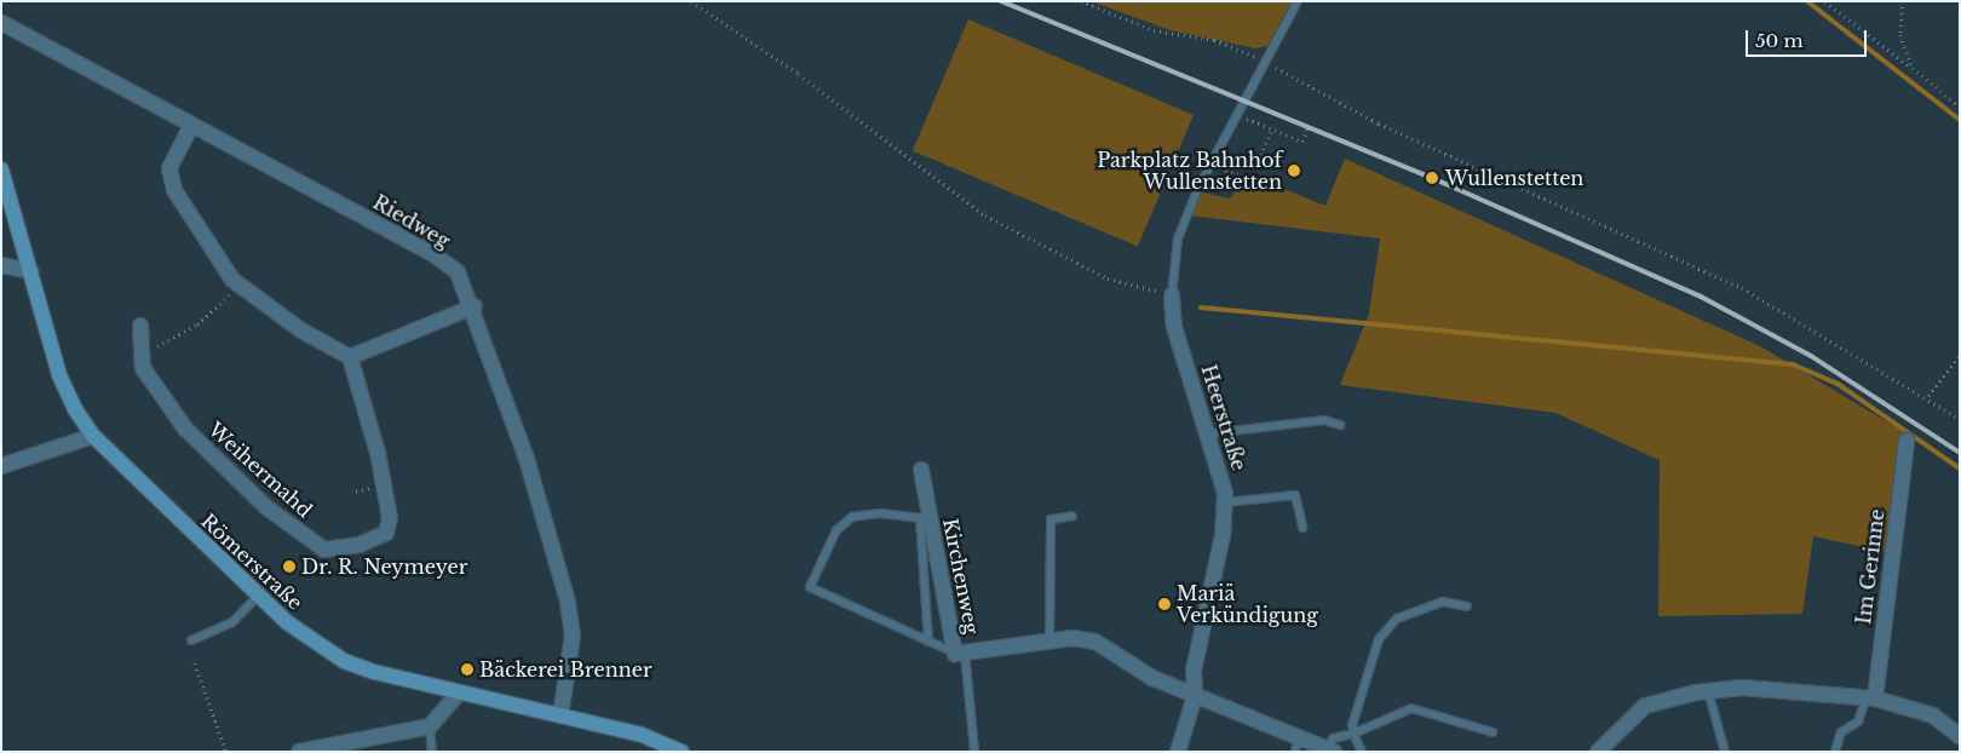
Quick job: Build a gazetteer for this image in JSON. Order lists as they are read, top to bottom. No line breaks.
{"streets":{"main road":["Römerstraße"],"street":["Riedweg","Heerstraße","Weihermahd","Im Gerinne","Kirchenweg"]},"crossings":[["Riedweg","Römerstraße"],["Heerstraße","Kirchenweg"]],"places":["Parkplatz Bahnhof Wullenstetten","Wullenstetten","Dr. R. Neymeyer","Mariä Verkündigung","Bäckerei Brenner"],"scale_bar":"50 m"}
